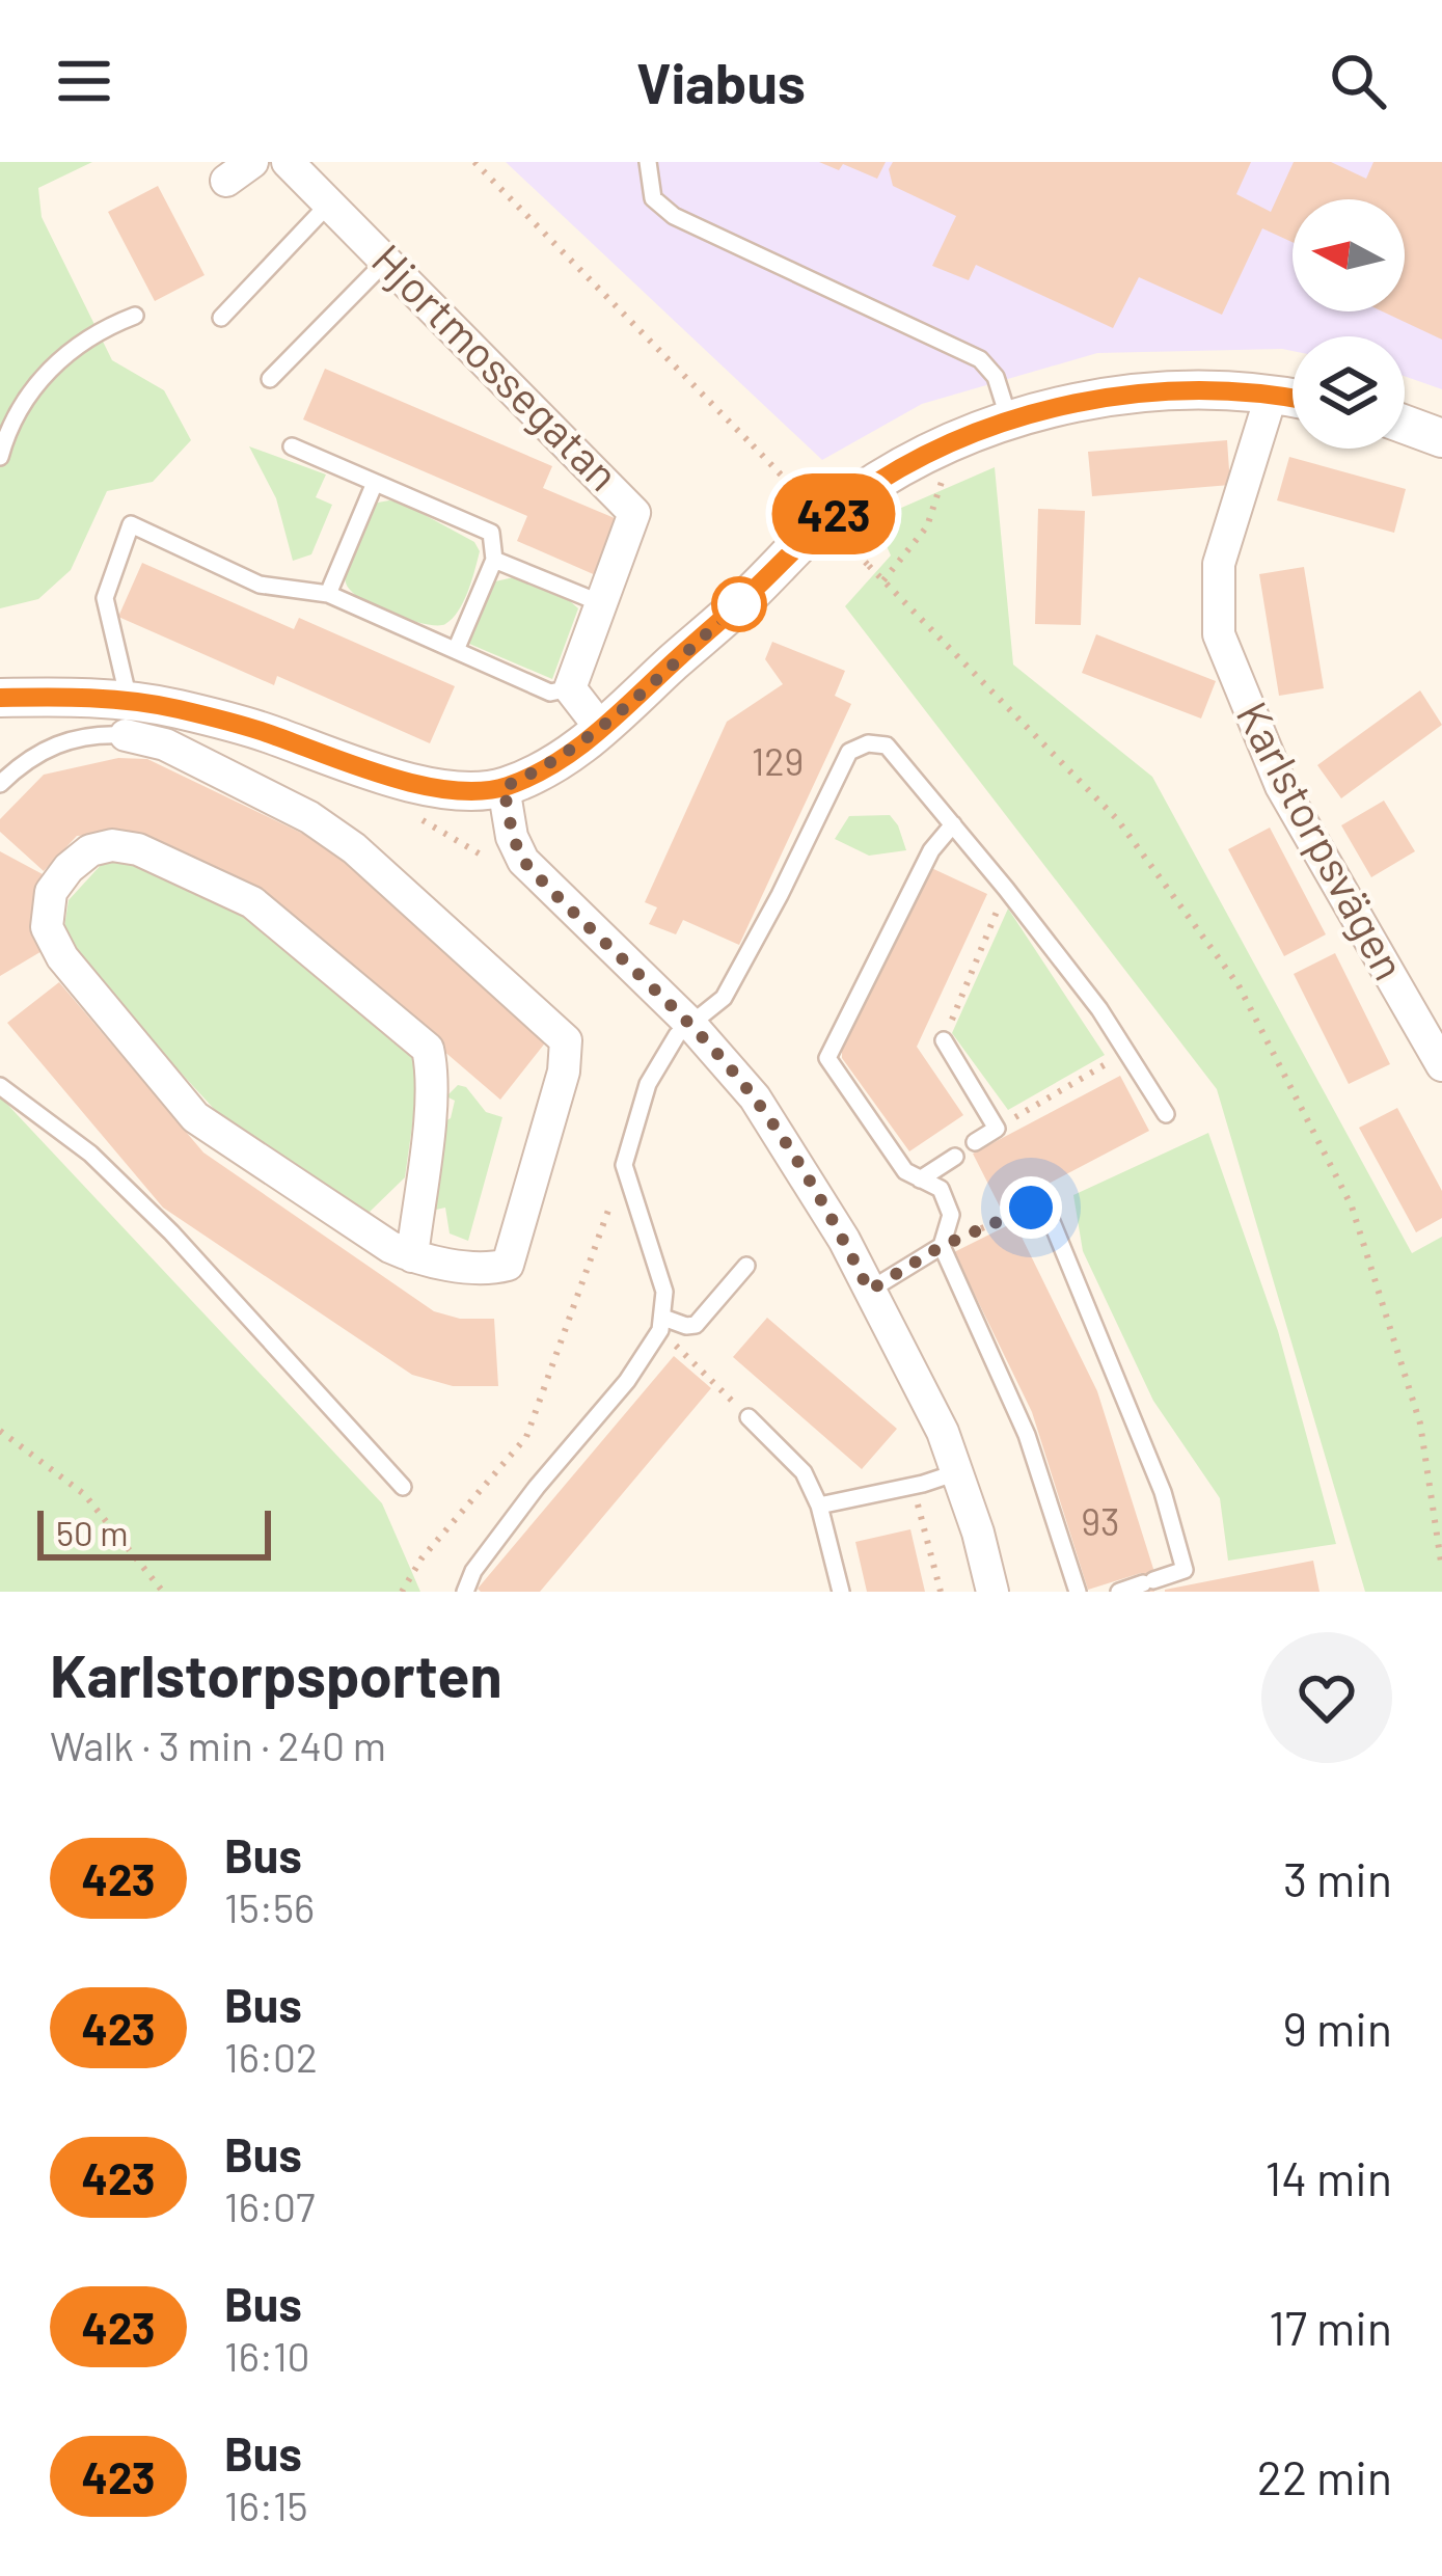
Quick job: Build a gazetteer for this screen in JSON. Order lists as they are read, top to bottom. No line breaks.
{"streets":{"street":["Hjortmossegatan","Karlstorpsvägen"]},"lines":["bus line 423"],"house_numbers":["129","93"],"scale_bar":"50 m","north":"left","page":{"header":"Viabus","on_map":"423","scale":"50 m","heading":["Karlstorpsporten","Walk · 3 min · 240 m"],"list":[{"mark":"423","name":"Bus","note":"15:56","value":"3 min"},{"mark":"423","name":"Bus","note":"16:02","value":"9 min"},{"mark":"423","name":"Bus","note":"16:07","value":"14 min"},{"mark":"423","name":"Bus","note":"16:10","value":"17 min"},{"mark":"423","name":"Bus","note":"16:15","value":"22 min"}]}}
